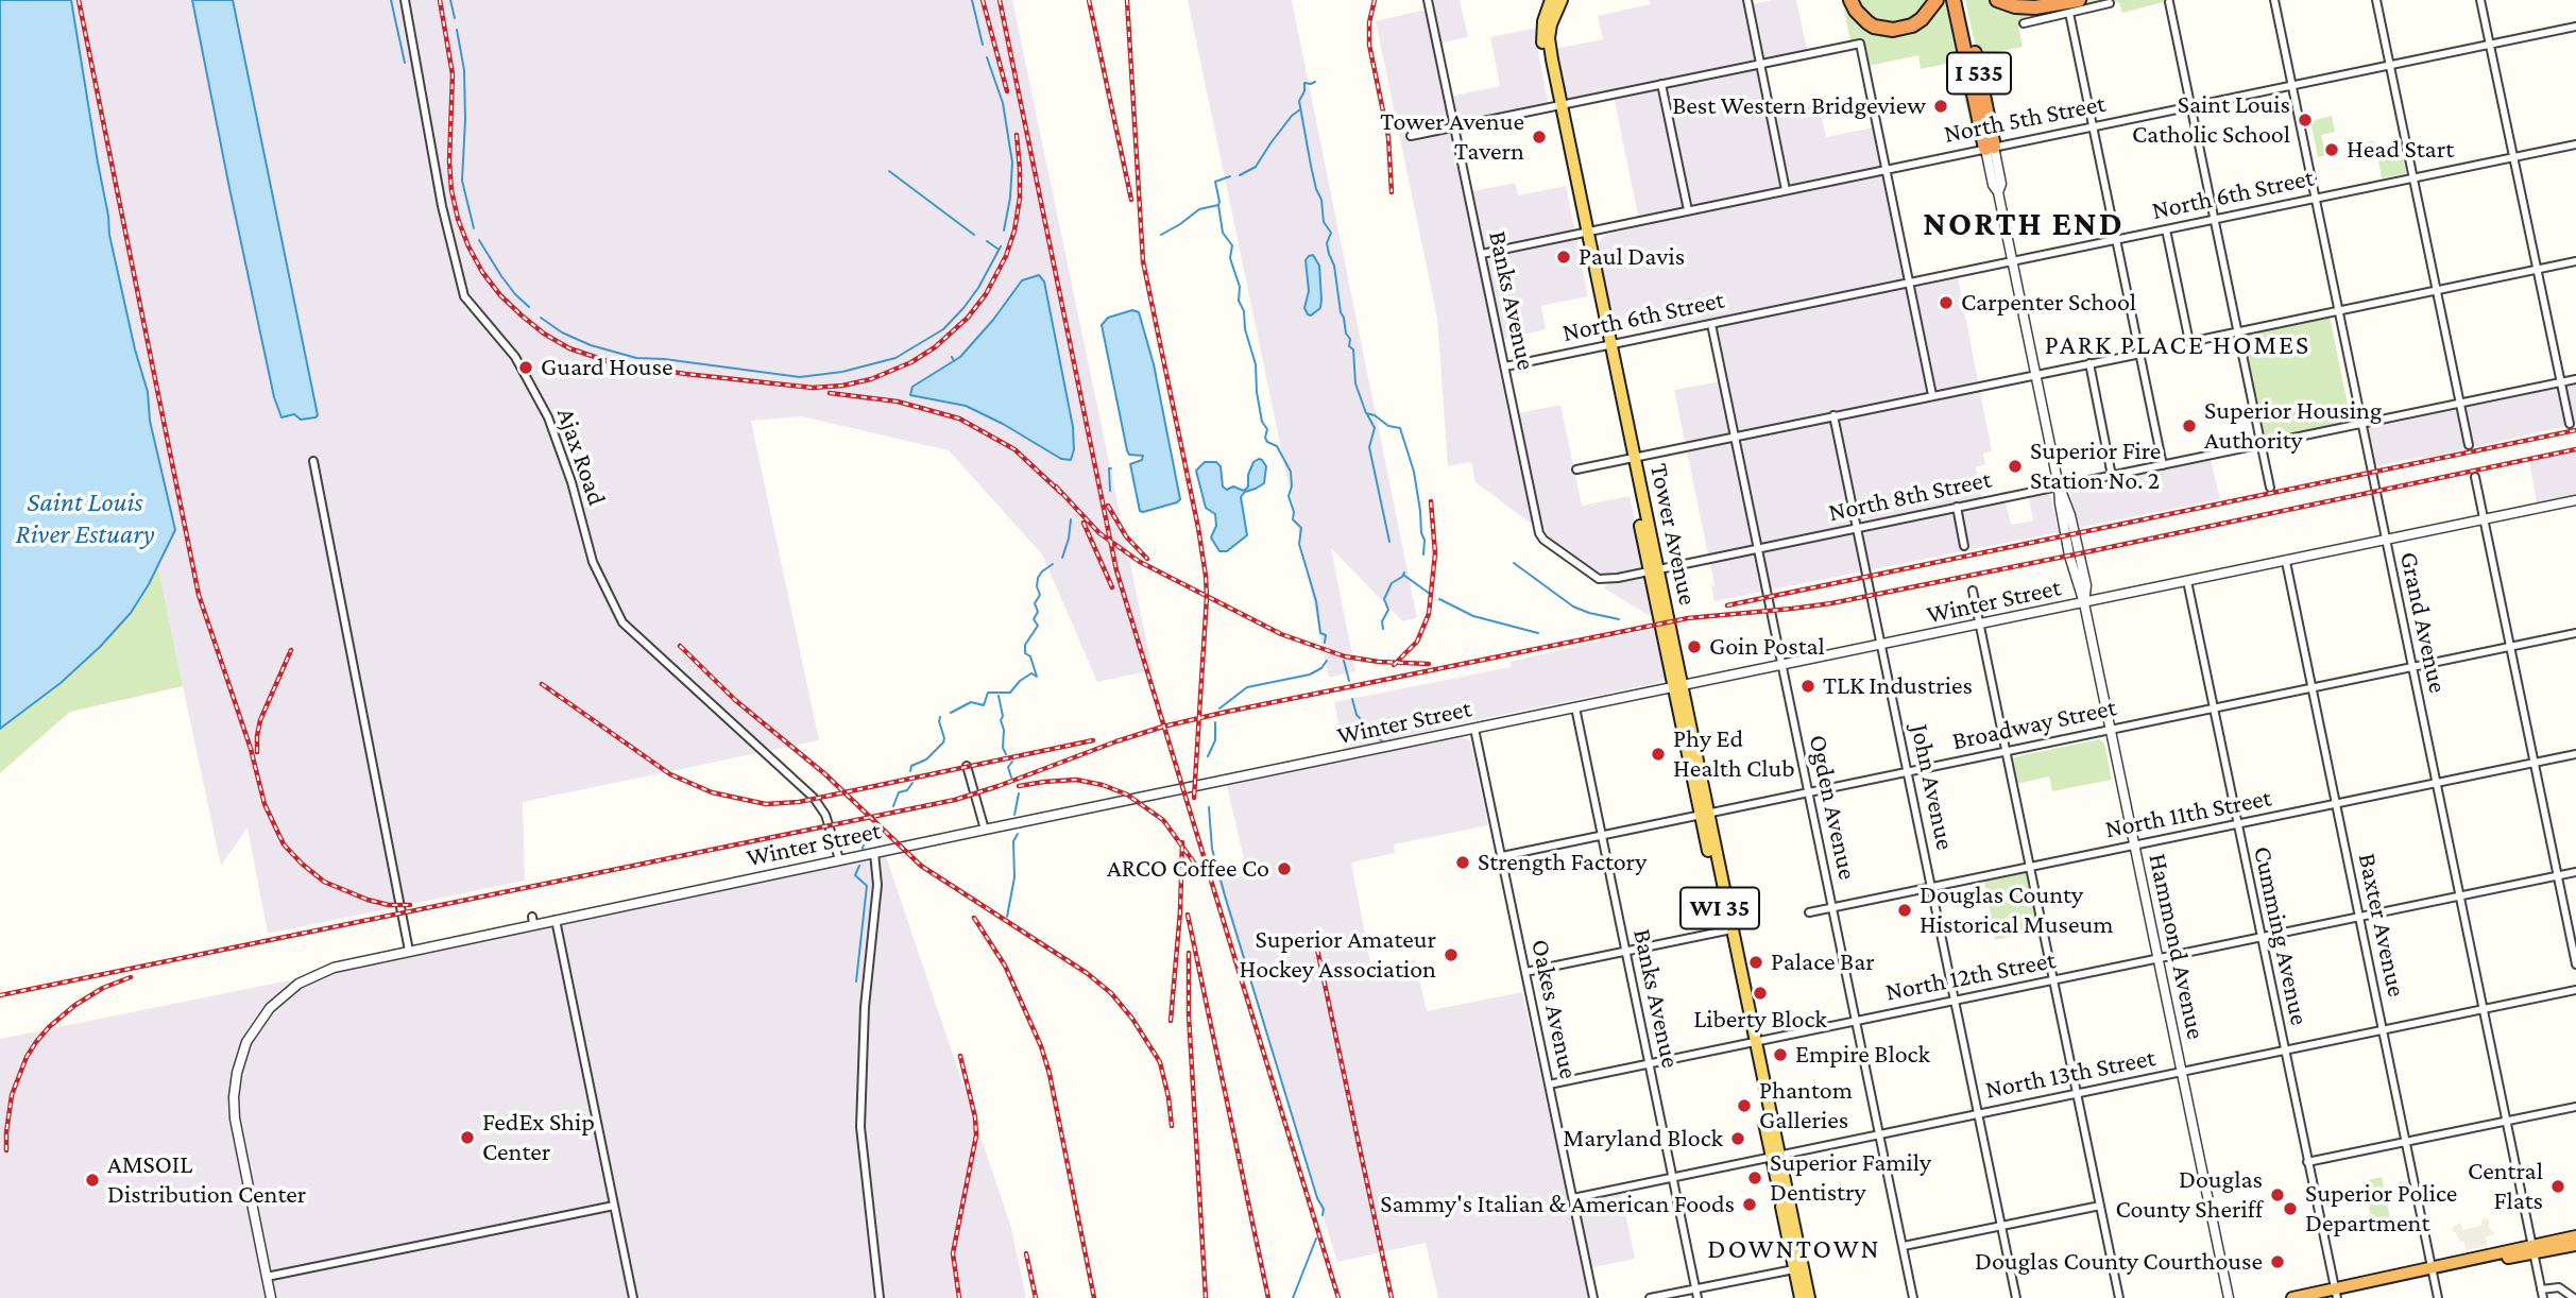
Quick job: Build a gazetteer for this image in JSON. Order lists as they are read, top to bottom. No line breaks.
{"streets":{"highway":["I 535"],"main road":["Tower Avenue","WI 35"],"street":["North 5th Street","North 6th Street","Banks Avenue","Ajax Road","North 8th Street","Winter Street","Grand Avenue","Broadway Street","John Avenue","Ogden Avenue","North 11th Street","Baxter Avenue","Cumming Avenue","Hammond Avenue","North 12th Street","Oakes Avenue","North 13th Street"]},"crossings":[["I 535","North 5th Street"],["I 535","Hammond Avenue"],["North 5th Street","Banks Avenue"],["North 5th Street","Tower Avenue"],["North 5th Street","Grand Avenue"],["North 5th Street","Hammond Avenue"],["North 6th Street","Banks Avenue"],["North 6th Street","Tower Avenue"],["North 6th Street","Grand Avenue"],["North 6th Street","Ogden Avenue"],["North 6th Street","Hammond Avenue"],["Banks Avenue","North 8th Street"],["Banks Avenue","Winter Street"],["Banks Avenue","Broadway Street"],["Banks Avenue","North 12th Street"],["Banks Avenue","North 13th Street"],["Ajax Road","Winter Street"],["North 8th Street","Tower Avenue"],["North 8th Street","Grand Avenue"],["North 8th Street","John Avenue"],["North 8th Street","Ogden Avenue"],["North 8th Street","Hammond Avenue"],["Tower Avenue","Winter Street"],["Tower Avenue","Broadway Street"],["Tower Avenue","North 12th Street"],["Tower Avenue","North 13th Street"],["Winter Street","Grand Avenue"],["Winter Street","John Avenue"],["Winter Street","Ogden Avenue"],["Winter Street","Baxter Avenue"],["Winter Street","Cumming Avenue"],["Winter Street","Hammond Avenue"],["Winter Street","Oakes Avenue"],["Grand Avenue","Broadway Street"],["Grand Avenue","North 11th Street"],["Grand Avenue","North 12th Street"],["Grand Avenue","North 13th Street"],["Broadway Street","John Avenue"],["Broadway Street","Ogden Avenue"],["Broadway Street","Baxter Avenue"],["Broadway Street","Cumming Avenue"],["Broadway Street","Hammond Avenue"],["Broadway Street","Oakes Avenue"],["John Avenue","North 11th Street"],["John Avenue","North 12th Street"],["John Avenue","North 13th Street"],["Ogden Avenue","North 11th Street"],["Ogden Avenue","North 12th Street"],["Ogden Avenue","North 13th Street"],["North 11th Street","Baxter Avenue"],["North 11th Street","Cumming Avenue"],["North 11th Street","Hammond Avenue"],["Baxter Avenue","North 12th Street"],["Baxter Avenue","North 13th Street"],["Cumming Avenue","North 12th Street"],["Cumming Avenue","North 13th Street"],["Hammond Avenue","North 12th Street"],["Hammond Avenue","North 13th Street"],["North 12th Street","Oakes Avenue"],["Oakes Avenue","North 13th Street"]],"districts":["NORTH END","PARK PLACE HOMES","DOWNTOWN"],"water":["Saint Louis River Estuary"],"places":["Best Western Bridgeview","Saint Louis Catholic School","Tower Avenue Tavern","Head Start","Paul Davis","Carpenter School","Guard House","Superior Housing Authority","Superior Fire Station No. 2","Goin Postal","TLK Industries","Phy Ed Health Club","Strength Factory","ARCO Coffee Co","Douglas County Historical Museum","Superior Amateur Hockey Association","Palace Bar","Liberty Block","Empire Block","Phantom Galleries","FedEx Ship Center","Maryland Block","Superior Family Dentistry","AMSOIL Distribution Center","Central Flats","Douglas County Sheriff","Sammy's Italian & American Foods","Superior Police Department","Douglas County Courthouse"]}
